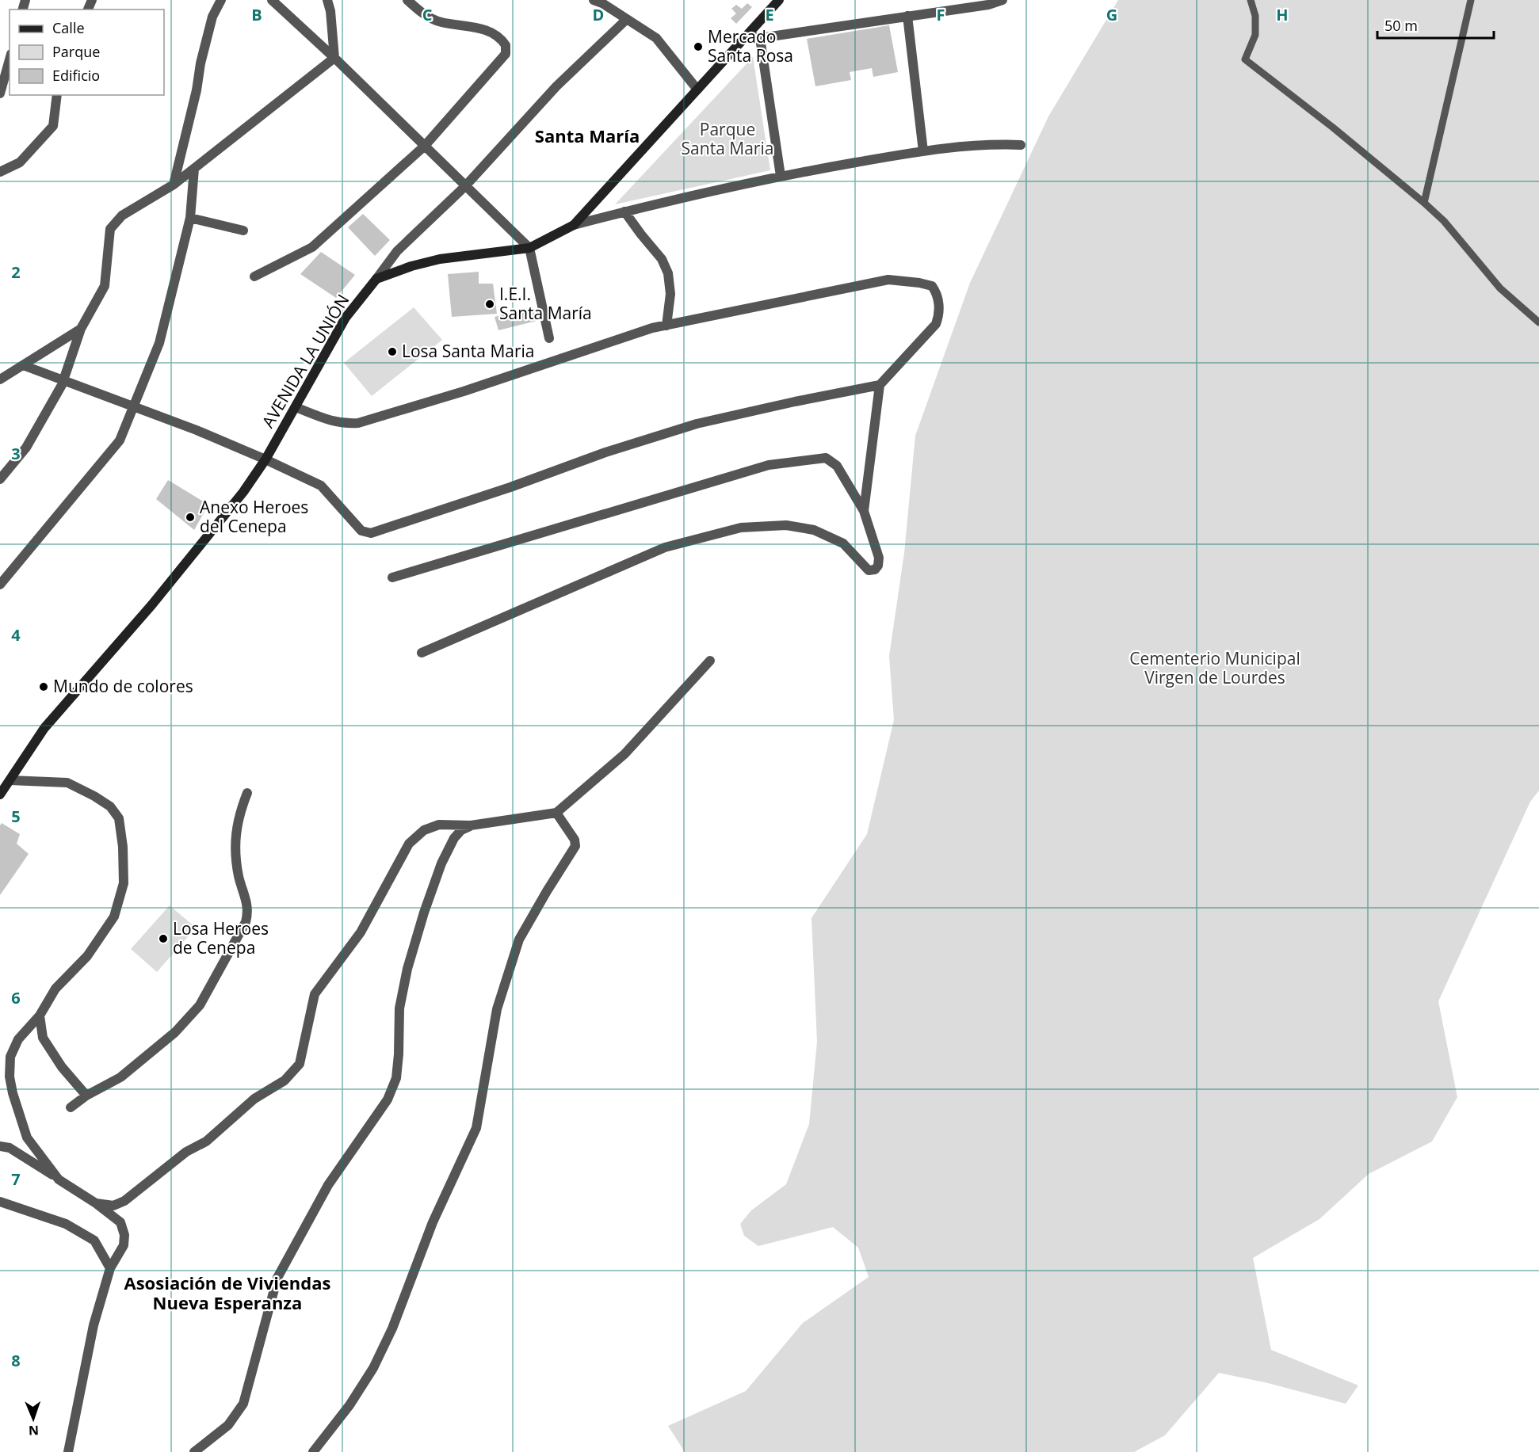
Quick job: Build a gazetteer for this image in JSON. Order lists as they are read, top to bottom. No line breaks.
{"streets":{"main road":["AVENIDA LA UNIÓN"]},"districts":["Santa María","Asosiación de Viviendas Nueva Esperanza"],"parks":["Parque Santa Maria","Cementerio Municipal Virgen de Lourdes"],"places":["Mercado Santa Rosa","I.E.I. Santa María","Losa Santa Maria","Anexo Heroes del Cenepa","Mundo de colores","Losa Heroes de Cenepa"],"legend":["Calle","Parque","Edificio"],"scale_bar":"50 m","north":"bottom","grid":{"columns":["B","C","D","E","F","G","H"],"rows":["2","3","4","5","6","7","8"]}}
